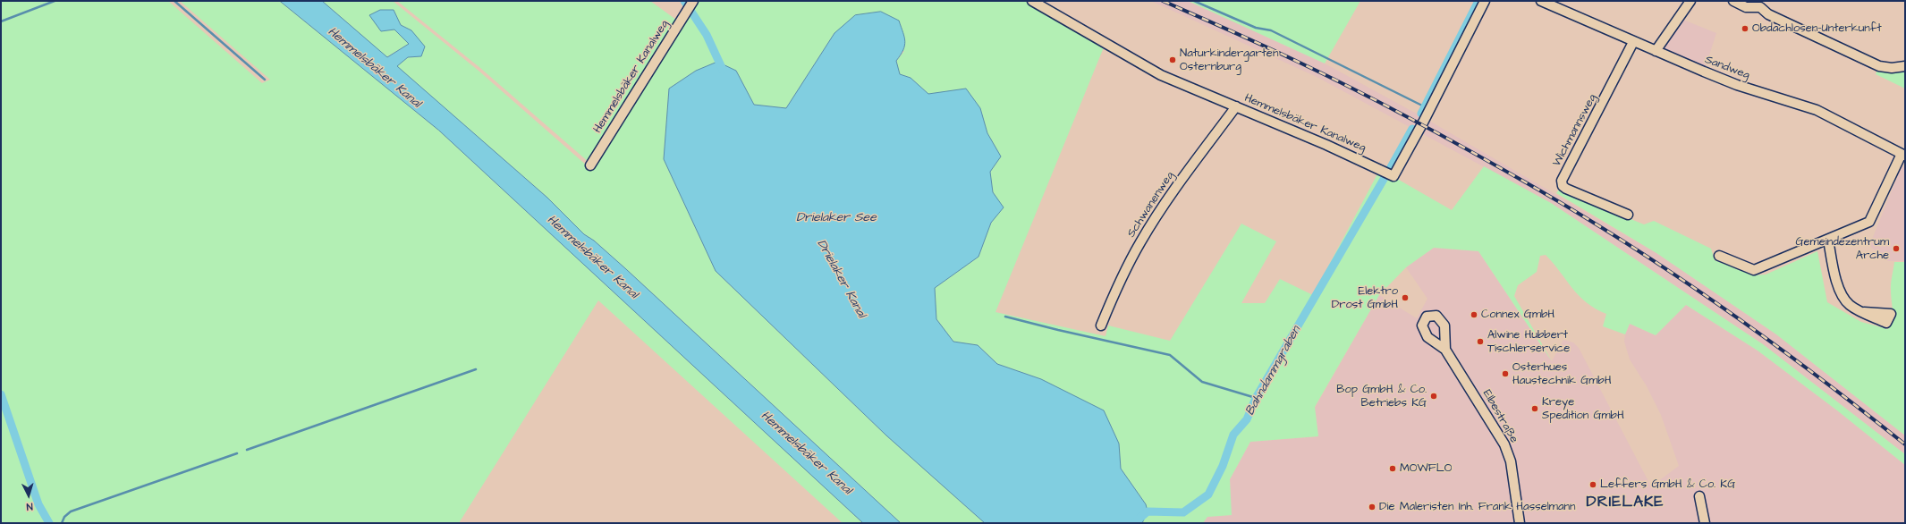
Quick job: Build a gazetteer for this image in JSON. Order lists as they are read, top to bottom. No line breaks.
{"streets":{"street":["Sandweg","Hemmelsbäker Kanalweg","Wichmannsweg","Schwanenweg","Elbestraße"]},"crossings":[["Sandweg","Wichmannsweg"],["Hemmelsbäker Kanalweg","Schwanenweg"]],"districts":["DRIELAKE"],"water":["Hemmelsbäker Kanal","Drielaker See","Drielaker Kanal","Bahndammgraben"],"places":["Obdachlosen-Unterkunft","Naturkindergarten Osternburg","Gemeindezentrum Arche","Elektro Drost GmbH","Connex GmbH","Alwine Hubbert Tischlerservice","Osterhues Haustechnik GmbH","Bop GmbH & Co. Betriebs KG","Kreye Spedition GmbH","MOWFLO","Leffers GmbH & Co. KG","Die Maleristen Inh. Frank Hasselmann"],"north":"bottom"}
